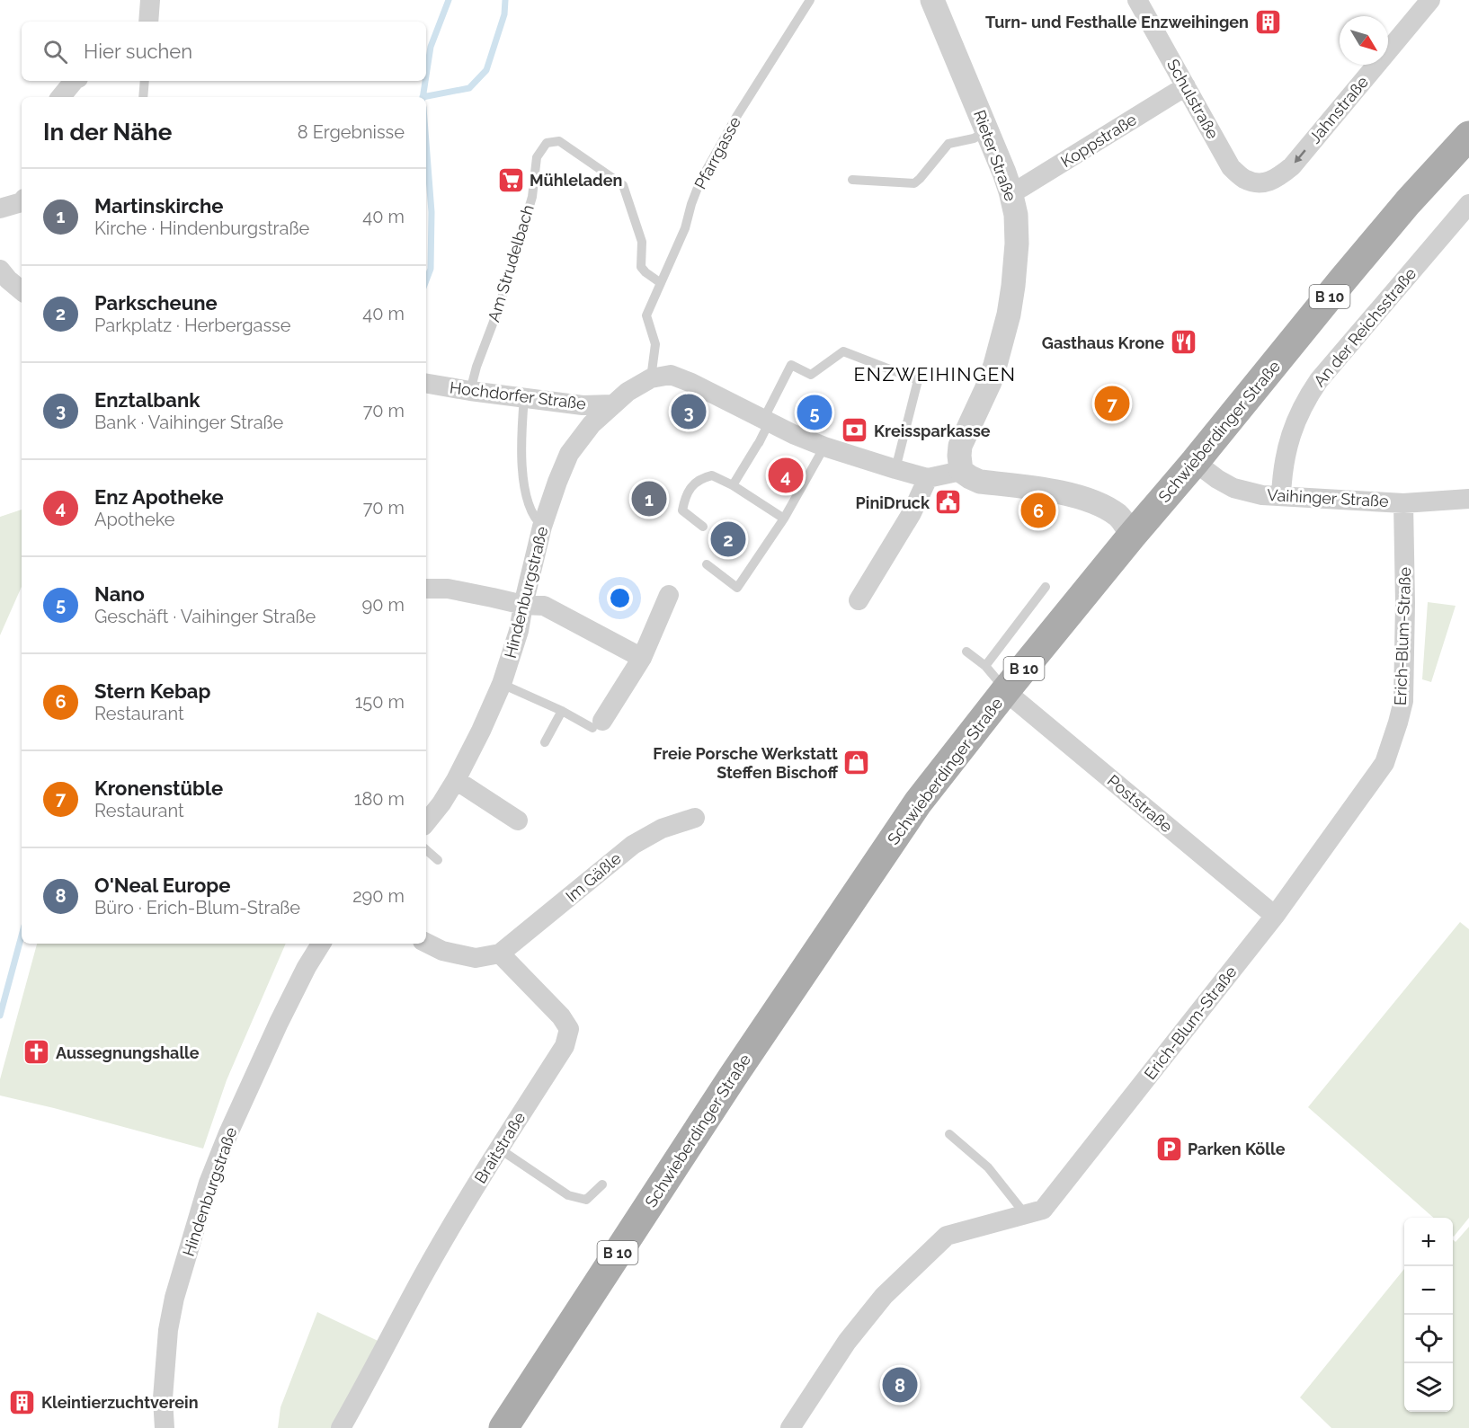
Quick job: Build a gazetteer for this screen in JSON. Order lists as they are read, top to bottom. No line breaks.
{"streets":{"main road":["B 10","Schwieberdinger Straße"],"street":["Schulstraße","Jahnstraße","Koppstraße","Rieter Straße","An der Reichsstraße","Hochdorfer Straße","Vaihinger Straße","Hindenburgstraße","Erich-Blum-Straße","Poststraße","Im Gäßle","Braitstraße"],"lane":["Pfarrgasse","Am Strudelbach"]},"crossings":[["Schulstraße","Jahnstraße"],["Schulstraße","Koppstraße"],["Koppstraße","Rieter Straße"],["Pfarrgasse","Am Strudelbach"],["Pfarrgasse","Hindenburgstraße"],["Am Strudelbach","Hochdorfer Straße"],["An der Reichsstraße","Vaihinger Straße"],["Hochdorfer Straße","Hindenburgstraße"],["Schwieberdinger Straße","Vaihinger Straße"],["Schwieberdinger Straße","Poststraße"],["Vaihinger Straße","Erich-Blum-Straße"],["Erich-Blum-Straße","Poststraße"],["Im Gäßle","Braitstraße"]],"one_way":["Jahnstraße"],"districts":["ENZWEIHINGEN"],"places":{"building":["Turn- und Festhalle Enzweihingen","Kleintierzuchtverein"],"supermarket":["Mühleladen"],"restaurant":["Gasthaus Krone"],"bank":["Kreissparkasse"],"public building":["PiniDruck"],"shop":["Freie Porsche Werkstatt Steffen Bischoff"],"church":["Aussegnungshalle"],"parking":["Parken Kölle"]},"north":"bottom right","page":{"search":"Hier suchen","heading":["In der Nähe","8 Ergebnisse"],"list":[{"mark":"1","name":"Martinskirche","note":"Kirche · Hindenburgstraße","value":"40 m"},{"mark":"2","name":"Parkscheune","note":"Parkplatz · Herbergasse","value":"40 m"},{"mark":"3","name":"Enztalbank","note":"Bank · Vaihinger Straße","value":"70 m"},{"mark":"4","name":"Enz Apotheke","note":"Apotheke","value":"70 m"},{"mark":"5","name":"Nano","note":"Geschäft · Vaihinger Straße","value":"90 m"},{"mark":"6","name":"Stern Kebap","note":"Restaurant","value":"150 m"},{"mark":"7","name":"Kronenstüble","note":"Restaurant","value":"180 m"},{"mark":"8","name":"O'Neal Europe","note":"Büro · Erich-Blum-Straße","value":"290 m"}],"pins":["7","3","5","4","1","6","2","8"],"map_buttons":["+","−"]}}
